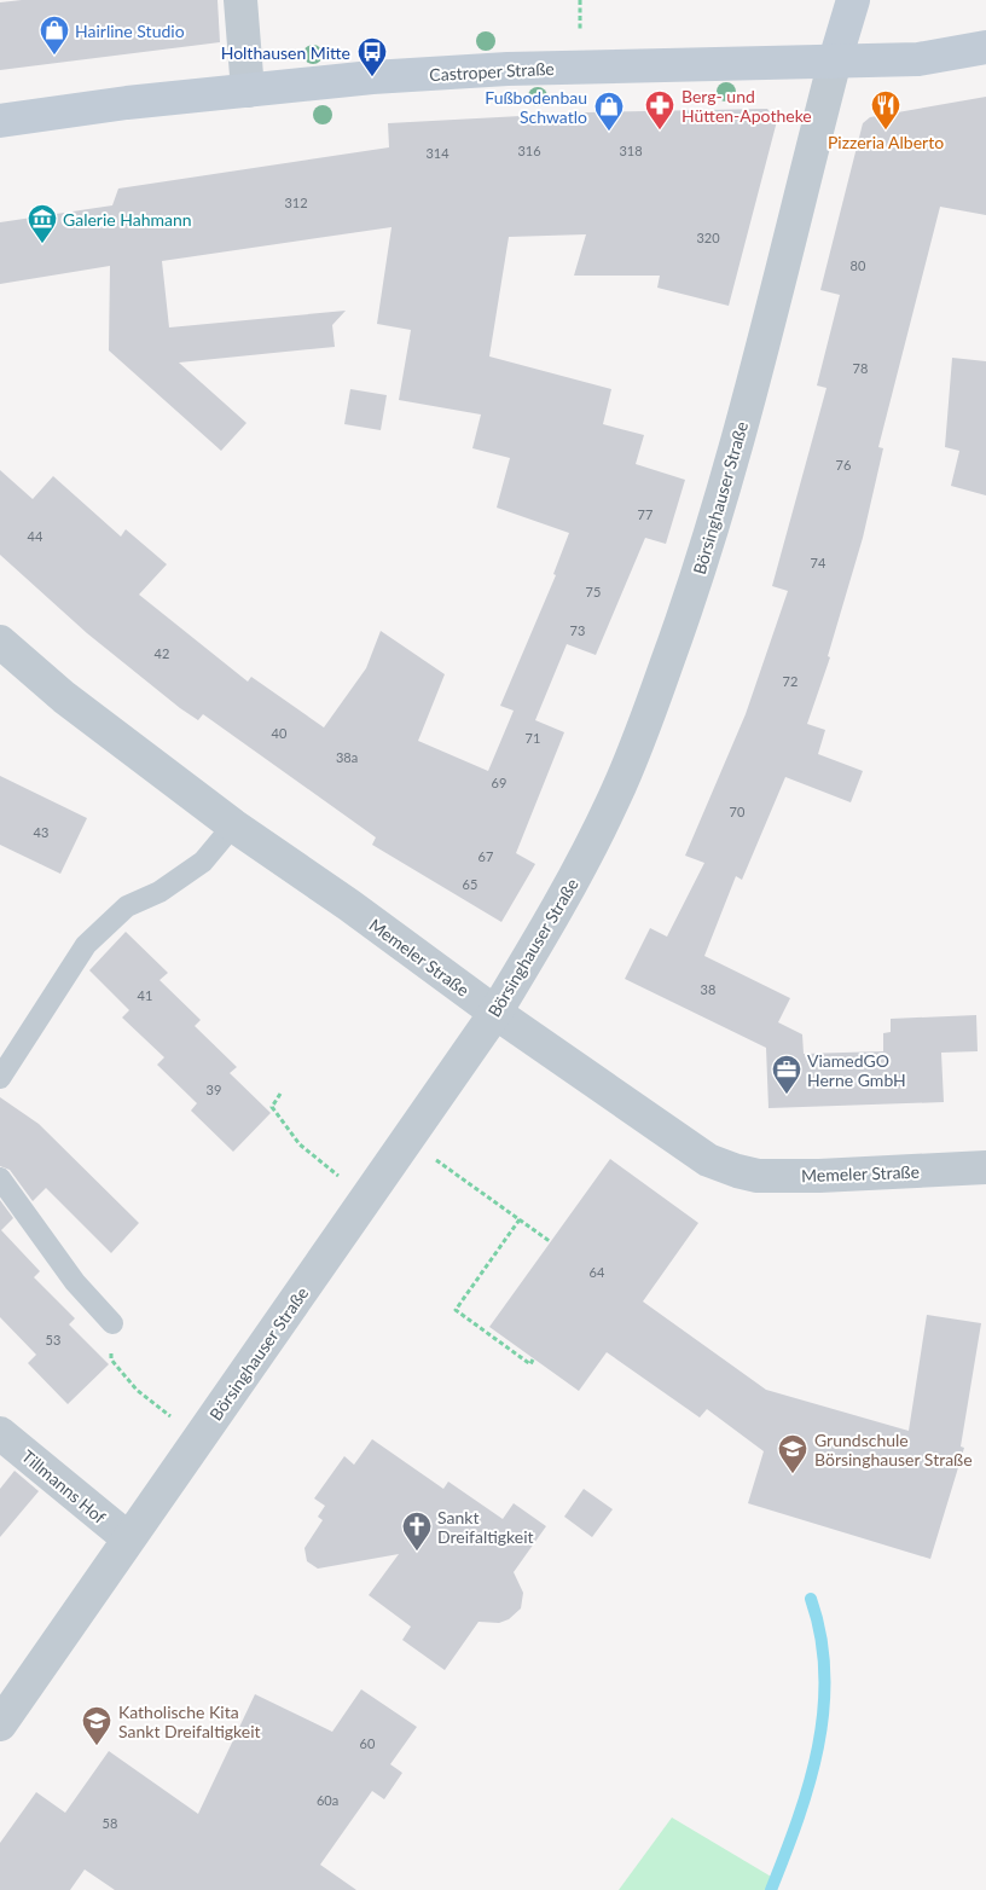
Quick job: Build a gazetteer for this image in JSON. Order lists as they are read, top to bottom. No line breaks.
{"streets":{"main road":["Castroper Straße"],"street":["Börsinghauser Straße","Memeler Straße","Tillmanns Hof"]},"crossings":[["Castroper Straße","Börsinghauser Straße"],["Börsinghauser Straße","Memeler Straße"],["Börsinghauser Straße","Tillmanns Hof"]],"places":{"shop":["Hairline Studio","Fußbodenbau Schwatlo"],"bus stop":["Holthausen Mitte"],"pharmacy":["Berg- und Hütten-Apotheke"],"restaurant":["Pizzeria Alberto"],"museum":["Galerie Hahmann"],"office":["ViamedGO Herne GmbH"],"school or university":["Grundschule Börsinghauser Straße","Katholische Kita Sankt Dreifaltigkeit"],"church":["Sankt Dreifaltigkeit"]},"house_numbers":["316","318","314","312","320","80","78","76","77","44","74","75","73","42","72","40","71","38a","69","70","43","67","65","38","41","39","64","53","60","60a","58"]}
